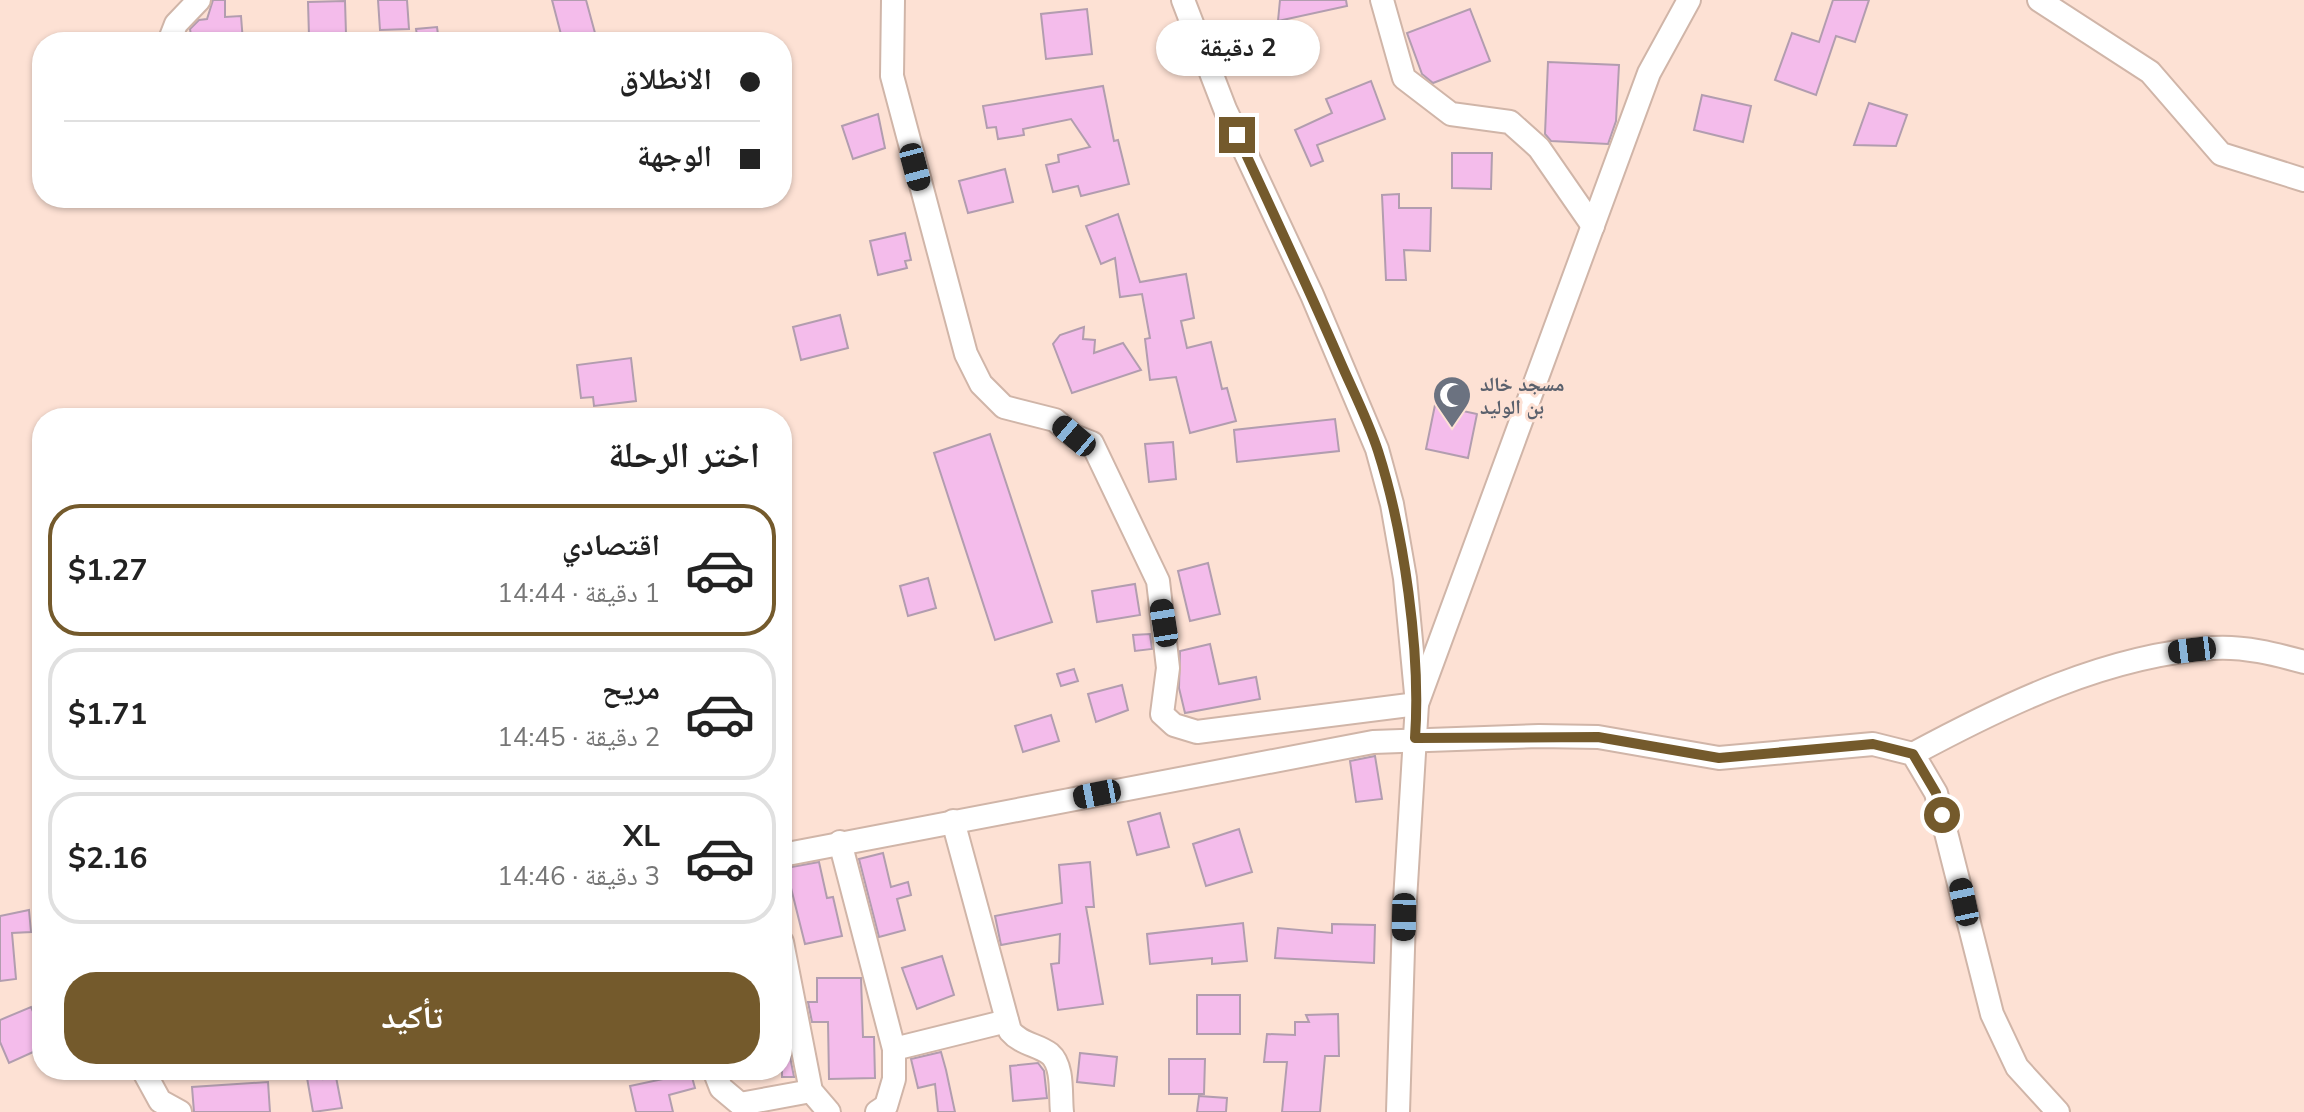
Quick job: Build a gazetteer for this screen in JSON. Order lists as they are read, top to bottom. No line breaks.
{"places":{"mosque":["مسجد خالد بن الوليد"]},"page":{"bubble":"2 دقيقة","banner":["الانطلاق","الوجهة"],"heading":"اختر الرحلة","list":[{"name":"اقتصادي","note":"1 دقيقة · 14:44","value":"$1.27"},{"name":"مريح","note":"2 دقيقة · 14:45","value":"$1.71"},{"name":"XL","note":"3 دقيقة · 14:46","value":"$2.16"}],"buttons":"تأكيد"}}
